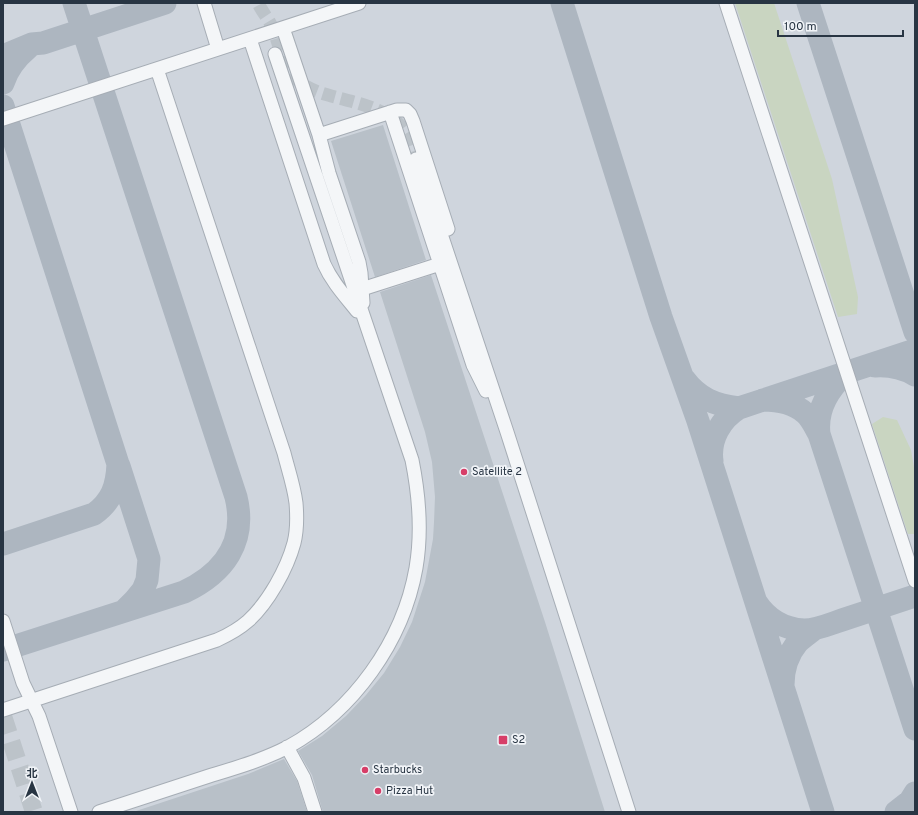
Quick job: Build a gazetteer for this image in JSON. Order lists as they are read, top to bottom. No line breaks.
{"places":{"other":["Satellite 2","Starbucks","Pizza Hut"],"transit":["S2"]},"scale_bar":"100 m","north":"top"}
